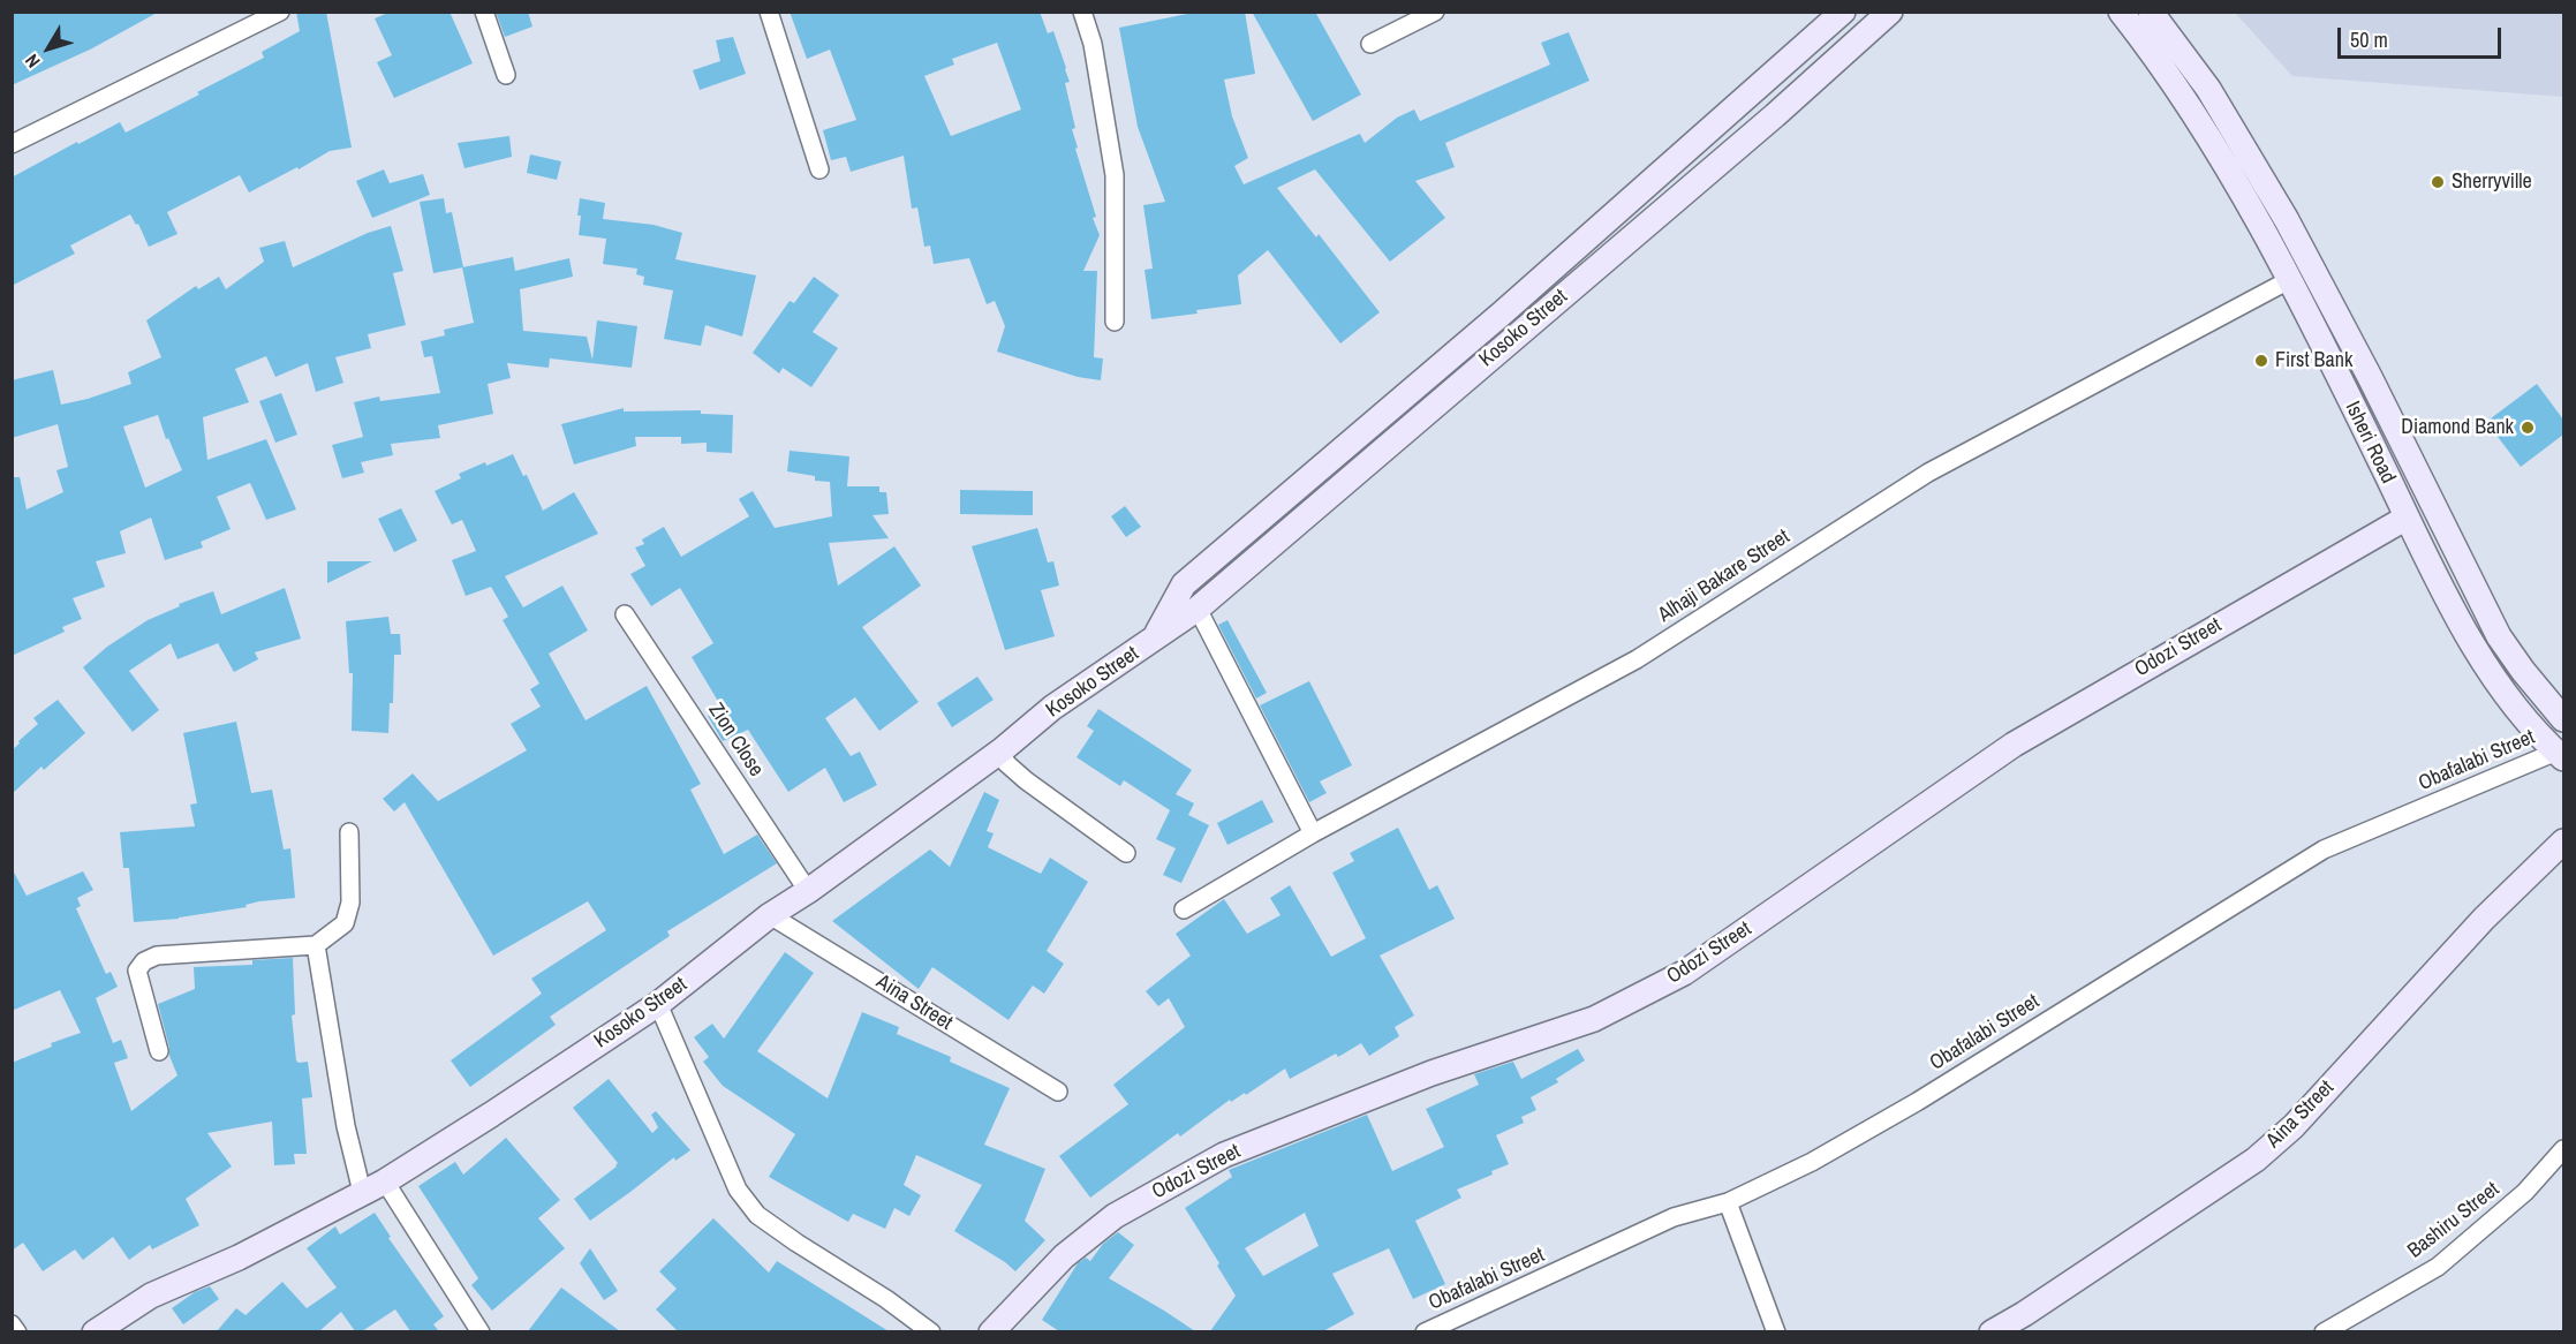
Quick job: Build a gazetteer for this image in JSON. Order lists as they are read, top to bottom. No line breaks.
{"streets":{"street":["Kosoko Street","Isheri Road","Alhaji Bakare Street","Odozi Street","Zion Close","Obafalabi Street","Aina Street","Bashiru Street"]},"crossings":[["Kosoko Street","Zion Close"],["Kosoko Street","Aina Street"],["Isheri Road","Alhaji Bakare Street"],["Isheri Road","Odozi Street"],["Isheri Road","Obafalabi Street"]],"places":["Sherryville","First Bank","Diamond Bank"],"scale_bar":"50 m","north":"bottom left"}
